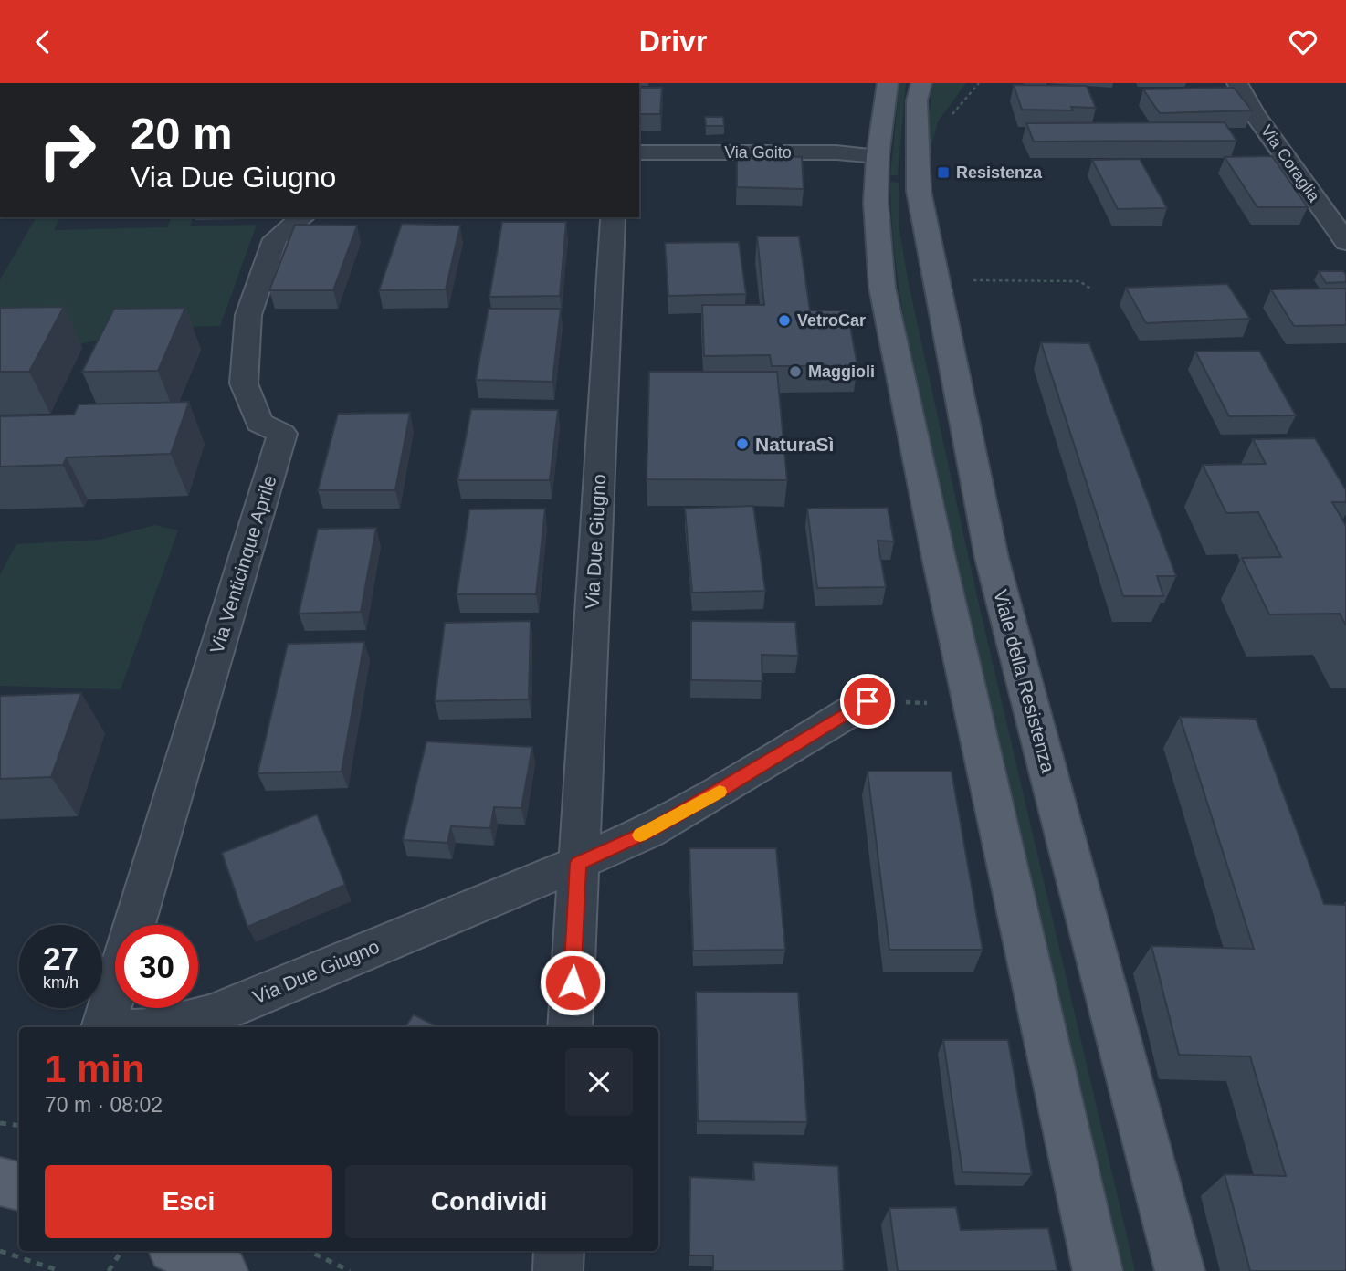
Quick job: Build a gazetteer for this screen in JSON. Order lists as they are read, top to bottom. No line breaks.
{"streets":{"main road":["Viale della Resistenza"],"street":["Via Goito","Via Coraglia","Via Due Giugno","Via Venticinque Aprile"]},"places":{"transit":["Resistenza"],"other":["VetroCar","Maggioli","NaturaSì"]},"page":{"header":"Drivr","turn":["20 m","Via Due Giugno"],"speed":"27 km/h","limit":"30","heading":["1 min","70 m · 08:02"],"buttons":["Esci","Condividi"]}}
